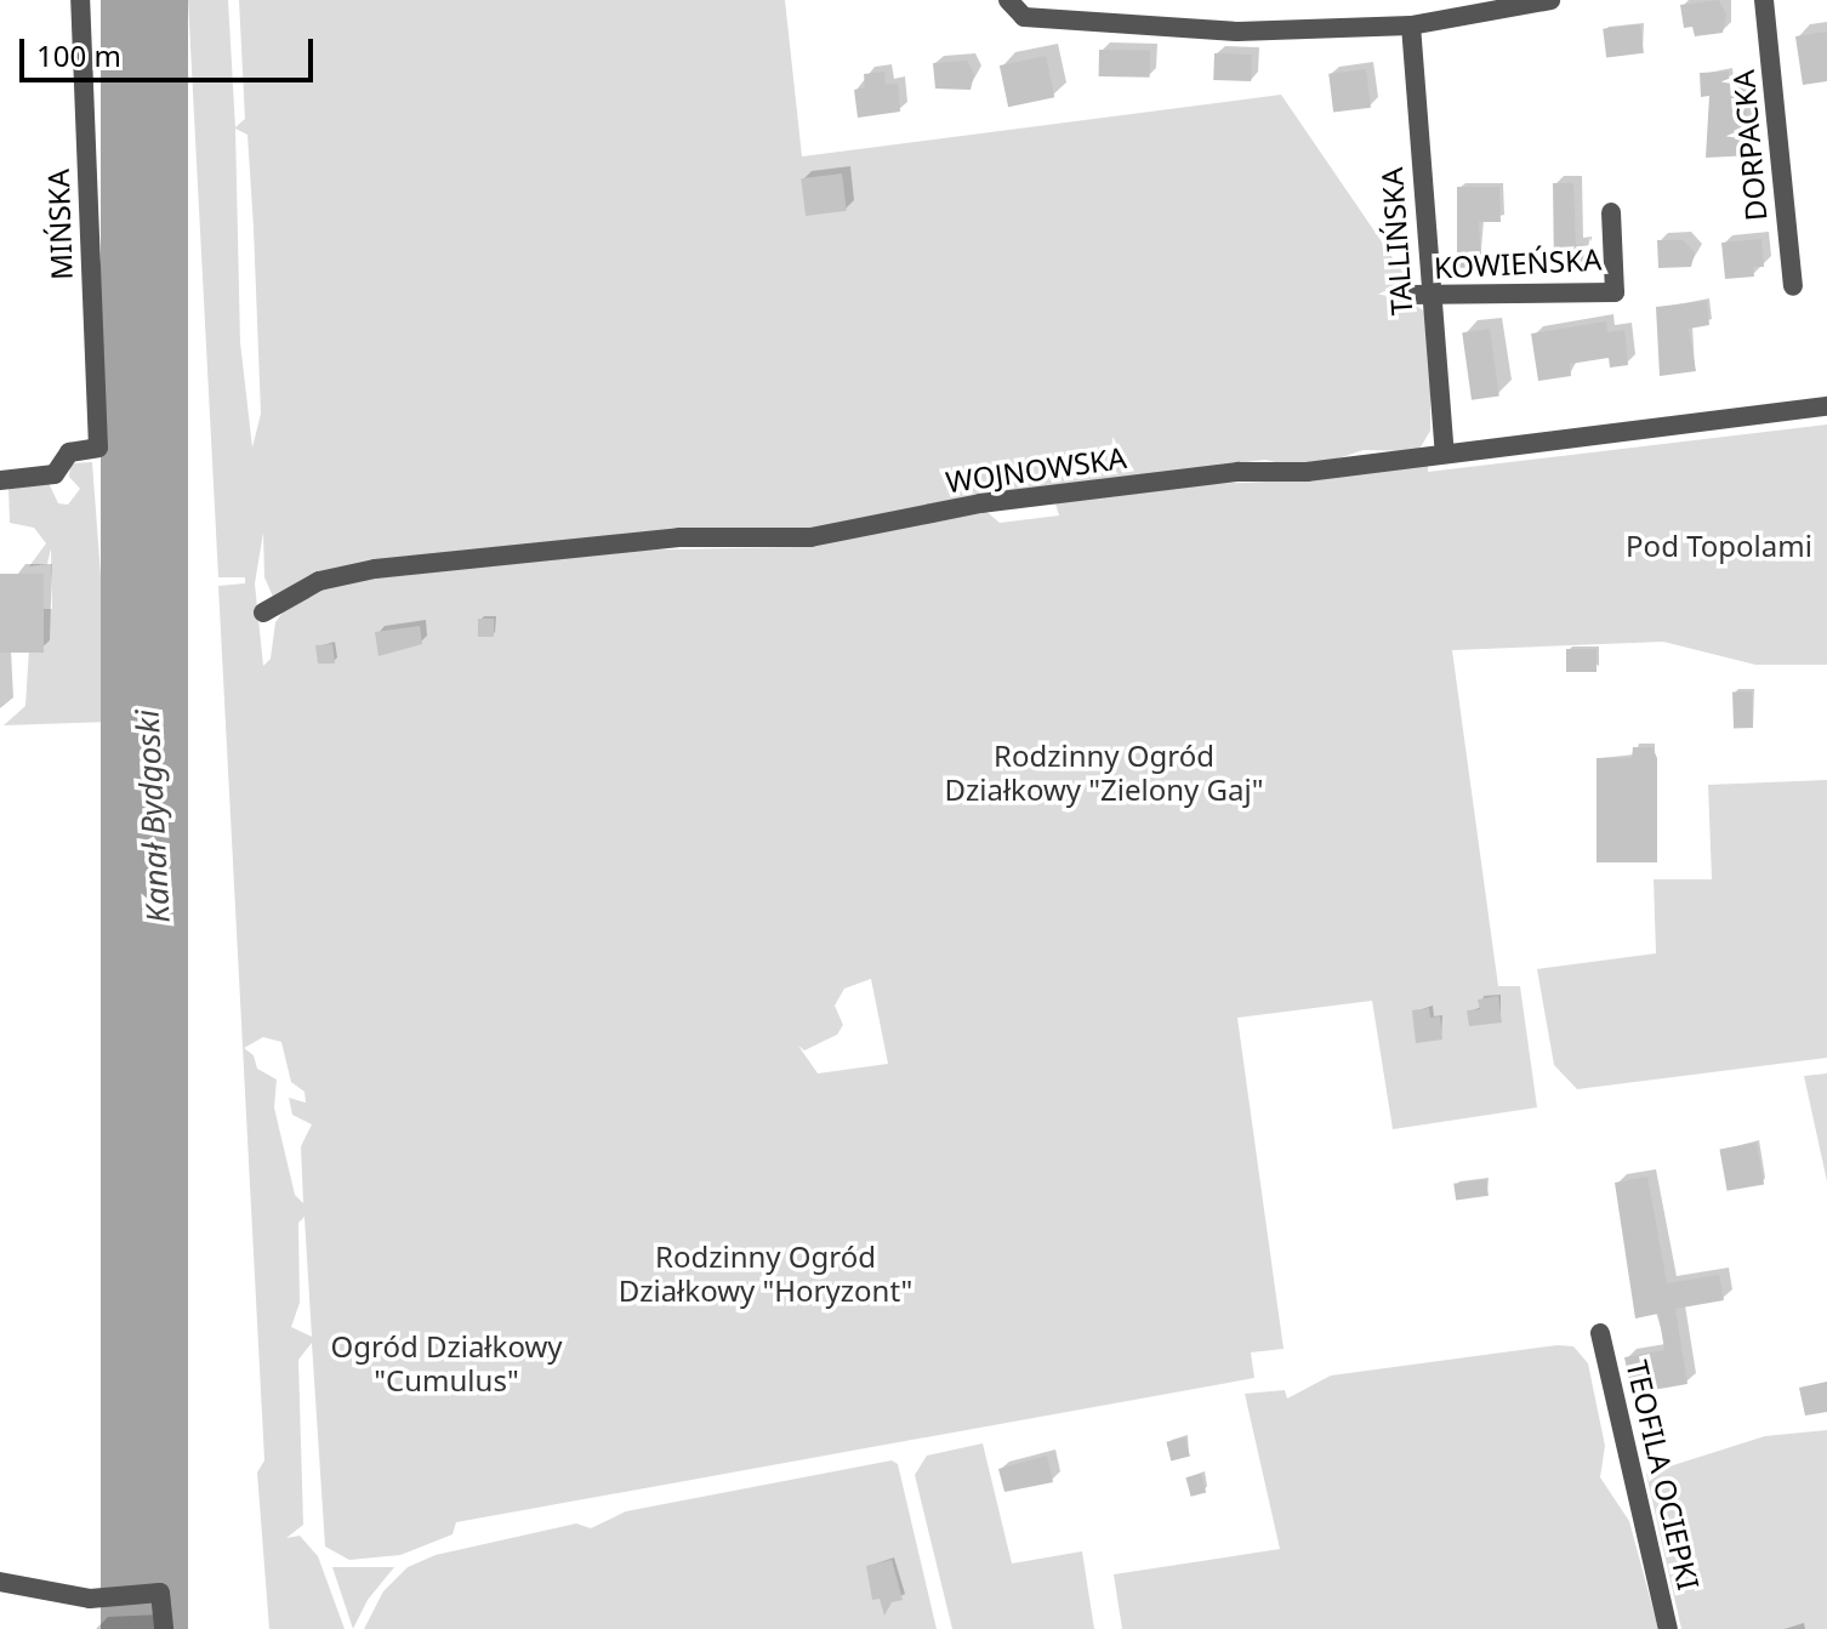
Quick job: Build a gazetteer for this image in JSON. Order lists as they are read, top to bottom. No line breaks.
{"streets":{"street":["DORPACKA","MIŃSKA","TALLIŃSKA","KOWIEŃSKA","WOJNOWSKA","TEOFILA OCIEPKI"]},"crossings":[["TALLIŃSKA","KOWIEŃSKA"],["TALLIŃSKA","WOJNOWSKA"]],"water":["Kanał Bydgoski"],"parks":["Pod Topolami","Rodzinny Ogród Działkowy \"Zielony Gaj\"","Rodzinny Ogród Działkowy \"Horyzont\"","Ogród Działkowy \"Cumulus\""],"scale_bar":"100 m"}
